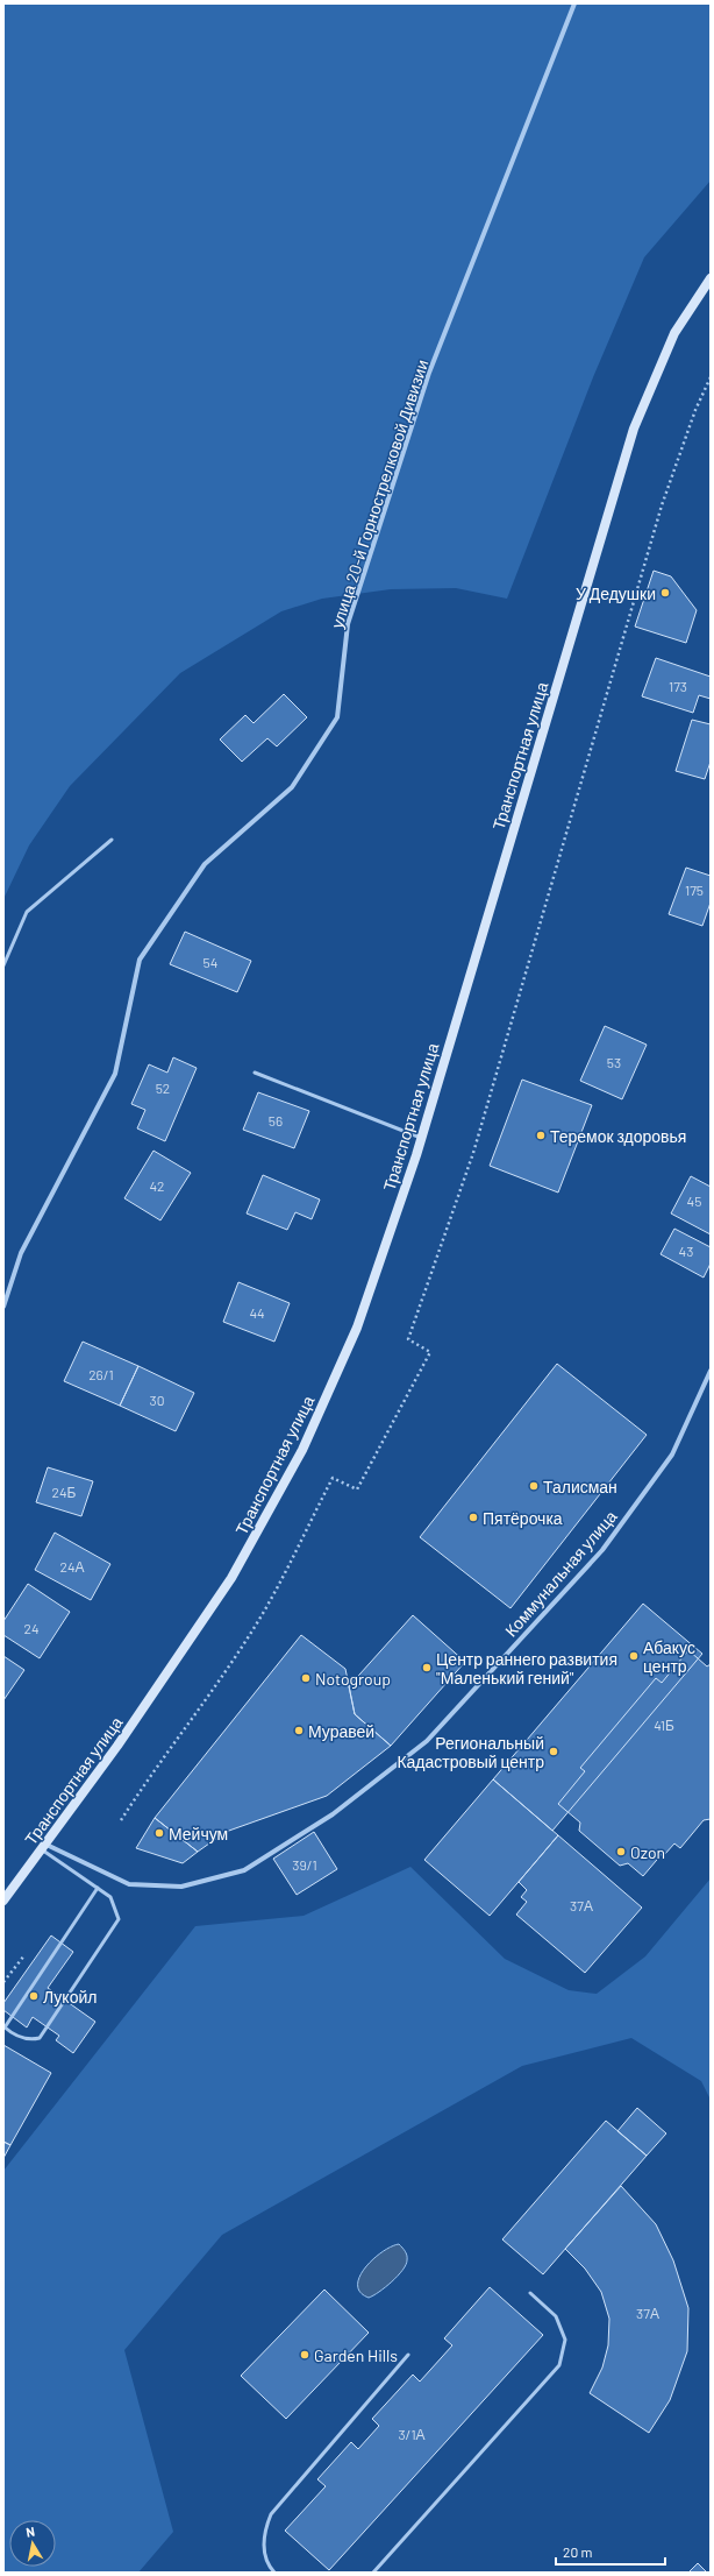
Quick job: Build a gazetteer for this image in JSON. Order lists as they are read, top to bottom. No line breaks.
{"streets":{"main road":["Транспортная улица"],"street":["улица 20-й Горнострелковой Дивизии","Коммунальная улица"]},"crossings":[["Транспортная улица","Коммунальная улица"]],"places":["У Дедушки","Теремок здоровья","Талисман","Пятёрочка","Абакус центр","Центр раннего развития \"Маленький гений\"","Notogroup","Муравей","Региональный Кадастровый центр","Мейчум","Ozon","Лукойл","Garden Hills"],"house_numbers":["173","175","54","53","52","56","42","45","43","44","26/1","30","24Б","24А","24","41Б","39/1","37А","37А","3/1А"],"scale_bar":"20 m","north":"top"}
